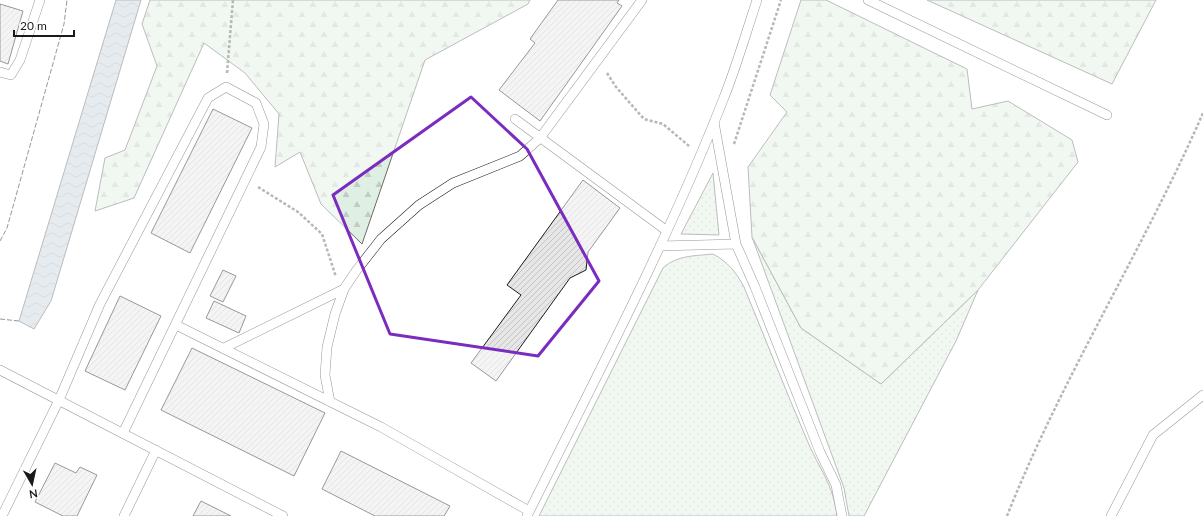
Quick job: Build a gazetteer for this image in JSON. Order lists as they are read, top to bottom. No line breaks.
{"scale_bar":"20 m","north":"bottom"}
